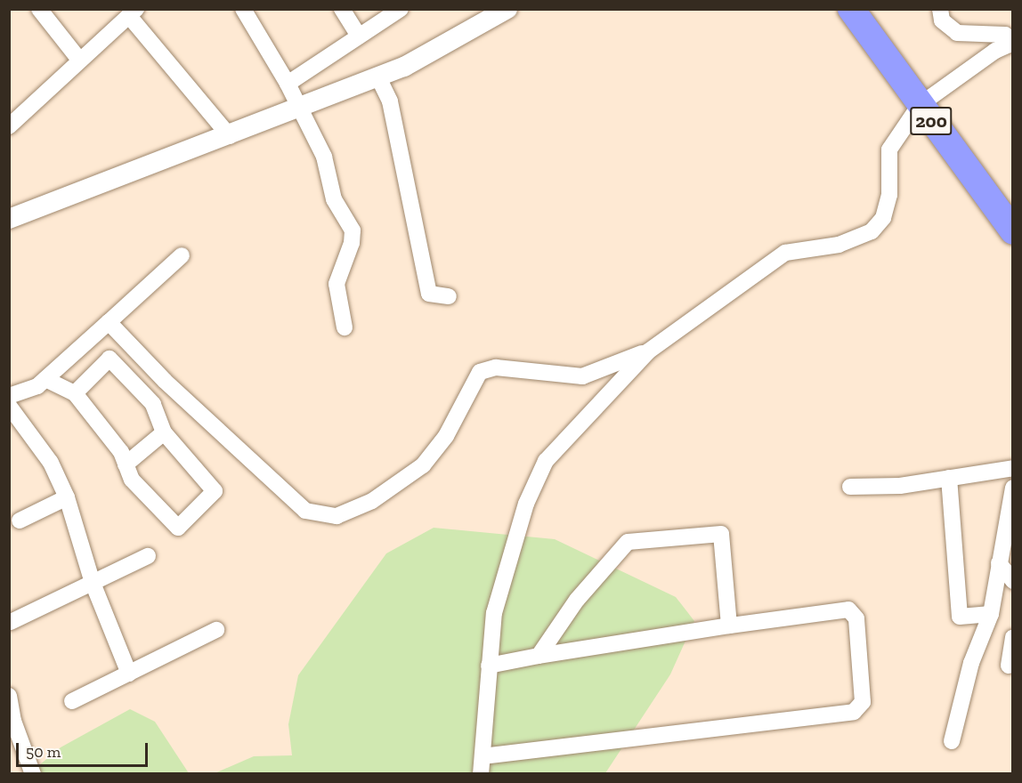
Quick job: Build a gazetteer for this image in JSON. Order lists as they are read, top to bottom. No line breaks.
{"streets":{"highway":["200"]},"scale_bar":"50 m"}
